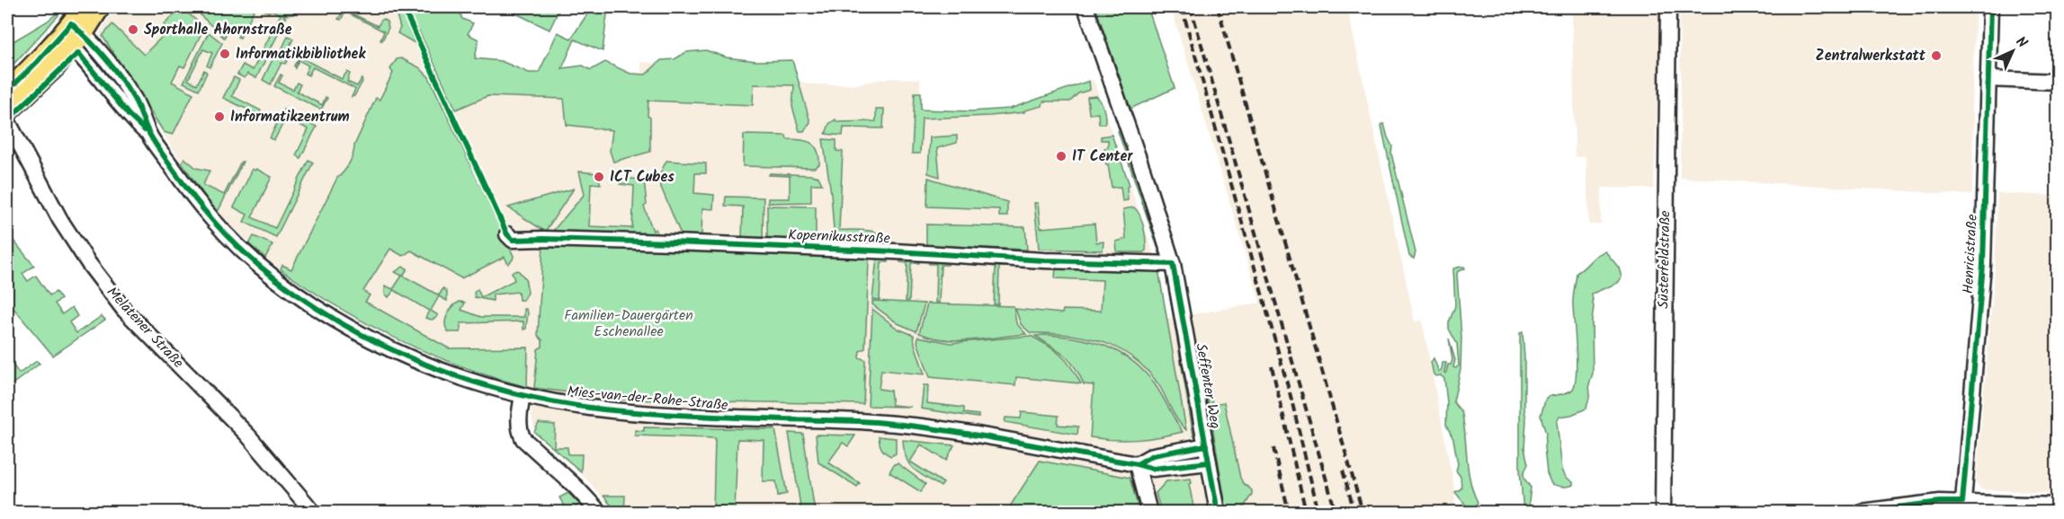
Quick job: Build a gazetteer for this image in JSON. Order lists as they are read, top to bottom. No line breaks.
{"streets":{"street":["Kopernikusstraße","Henricistraße","Süsterfeldstraße","Melatener Straße","Seffenter Weg","Mies-van-der-Rohe-Straße"]},"crossings":[["Kopernikusstraße","Seffenter Weg"],["Seffenter Weg","Mies-van-der-Rohe-Straße"]],"parks":["Familien-Dauergärten Eschenallee"],"places":["Sporthalle Ahornstraße","Informatikbibliothek","Zentralwerkstatt","Informatikzentrum","IT Center","ICT Cubes"],"north":"top right"}
